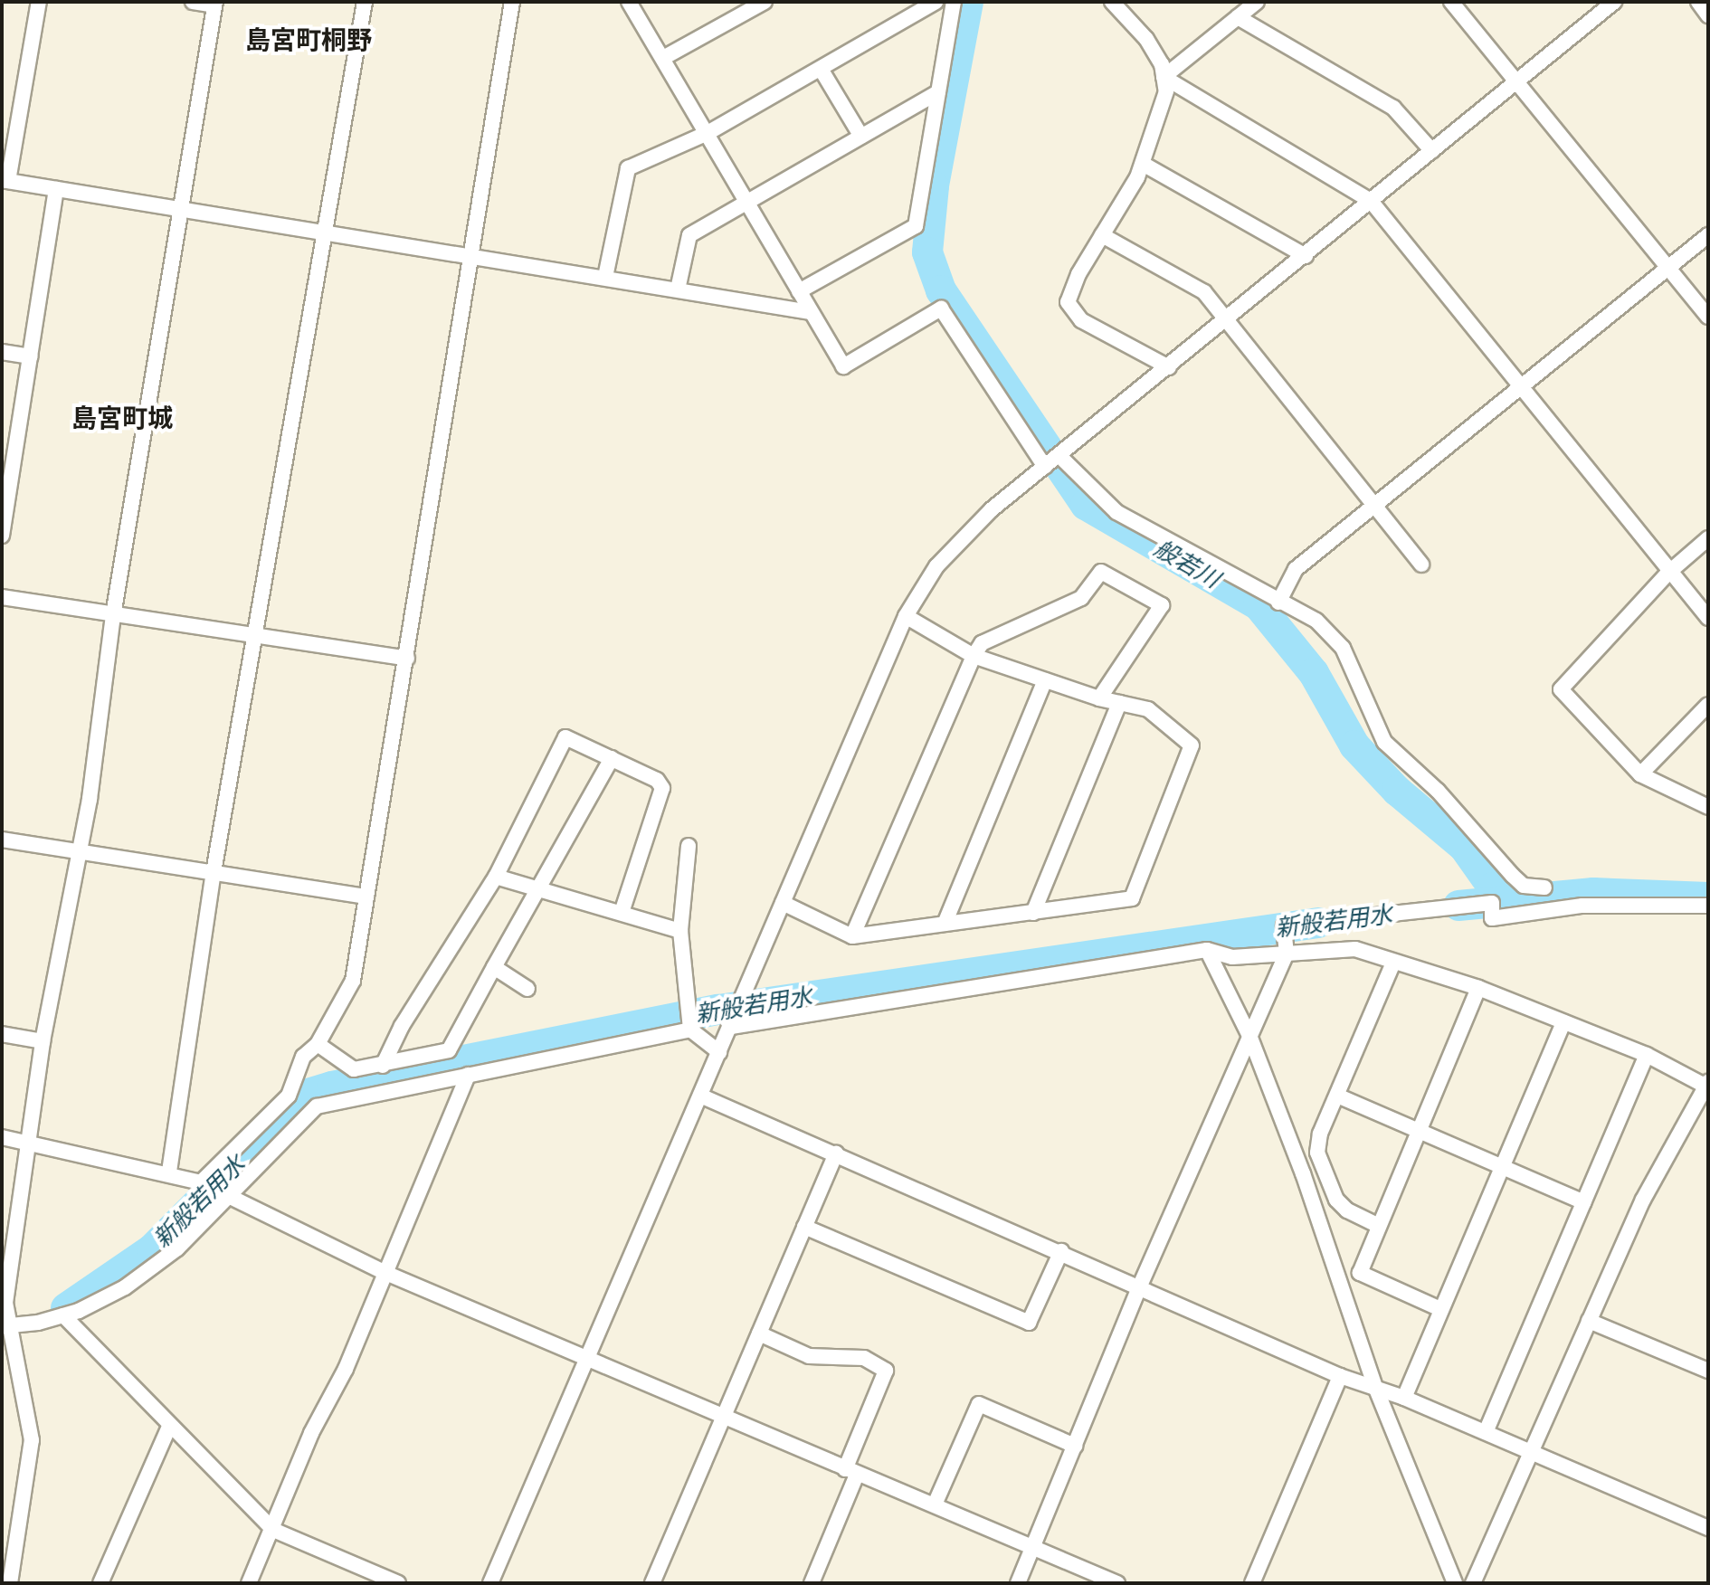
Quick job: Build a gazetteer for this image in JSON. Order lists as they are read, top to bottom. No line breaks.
{"districts":["島宮町桐野","島宮町城"],"water":["般若川","新般若用水"]}
